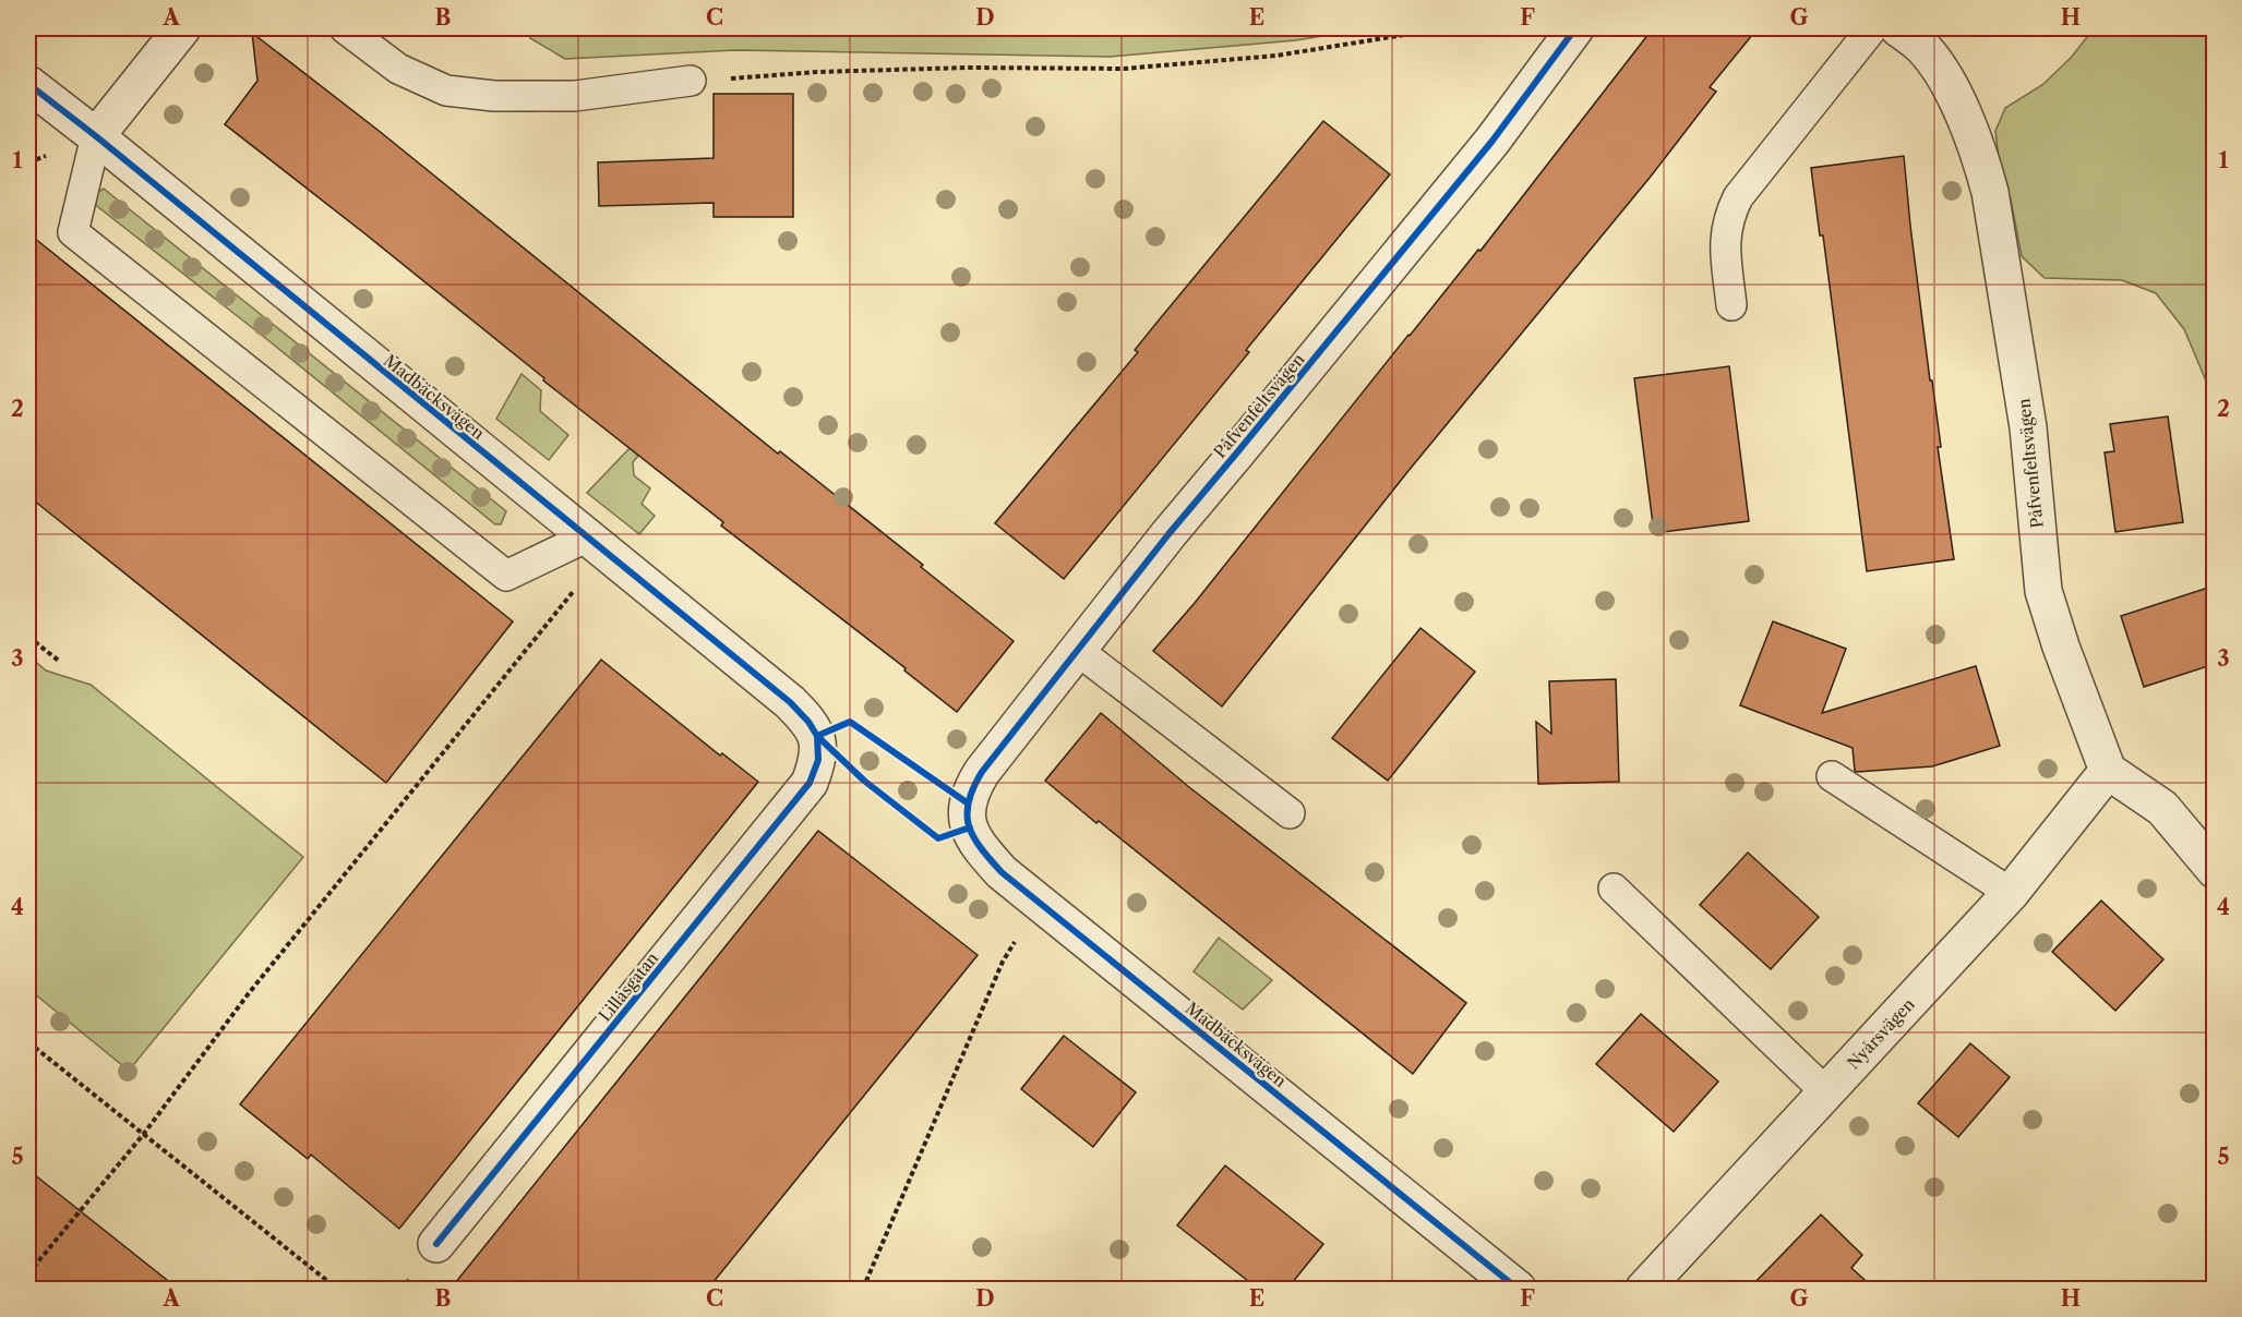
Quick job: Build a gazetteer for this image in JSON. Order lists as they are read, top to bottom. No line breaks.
{"streets":{"street":["Madbäcksvägen","Påfvenfeltsvägen","Lillåsgatan","Nyårsvägen"]},"crossings":[["Madbäcksvägen","Påfvenfeltsvägen"],["Madbäcksvägen","Lillåsgatan"],["Påfvenfeltsvägen","Nyårsvägen"]],"grid":{"columns":["A","B","C","D","E","F","G","H"],"rows":["1","2","3","4","5"]}}
